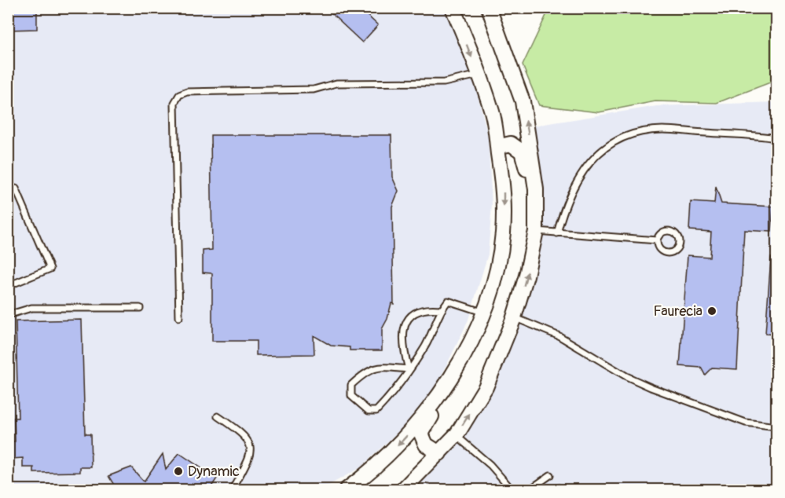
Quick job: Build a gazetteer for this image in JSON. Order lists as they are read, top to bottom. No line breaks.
{"places":["Faurecia","Dynamic"]}
